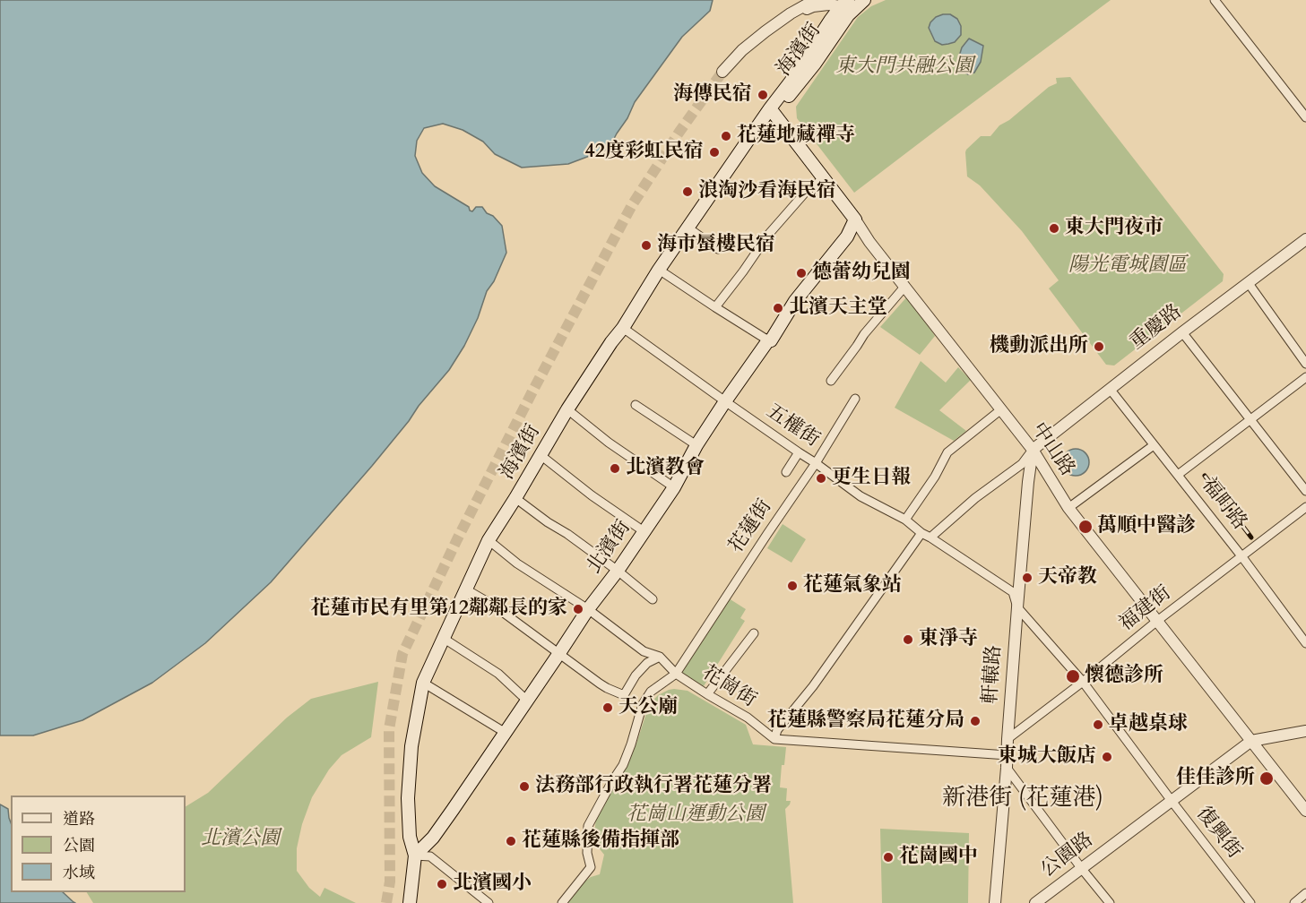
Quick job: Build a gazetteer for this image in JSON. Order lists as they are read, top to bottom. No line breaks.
{"streets":{"main road":["海濱街","中山路","北濱街"],"street":["重慶路","五權街","福町路","花蓮街","福建街","軒轅路","花崗街","復興街","公園路"]},"crossings":[["海濱街","五權街"],["海濱街","中山路"],["海濱街","北濱街"],["重慶路","中山路"],["重慶路","福町路"],["重慶路","軒轅路"],["五權街","花蓮街"],["五權街","北濱街"],["五權街","軒轅路"],["五權街","復興街"],["中山路","北濱街"],["中山路","福建街"],["中山路","軒轅路"],["中山路","公園路"],["福町路","福建街"],["花蓮街","花崗街"],["福建街","軒轅路"],["福建街","復興街"],["軒轅路","復興街"],["復興街","公園路"]],"districts":["新港街 (花蓮港)"],"parks":["東大門共融公園","陽光電城園區","花崗山運動公園","北濱公園"],"places":["海傳民宿","花蓮地藏禪寺","42度彩虹民宿","浪淘沙看海民宿","東大門夜市","海市蜃樓民宿","德蕾幼兒園","北濱天主堂","機動派出所","北濱教會","更生日報","萬順中醫診","天帝教","花蓮氣象站","花蓮市民有里第12鄰鄰長的家","東淨寺","懷德診所","天公廟","花蓮縣警察局花蓮分局","卓越桌球","東城大飯店","佳佳診所","法務部行政執行署花蓮分署","花蓮縣後備指揮部","花崗國中","北濱國小"],"legend":["道路","公園","水域"]}
